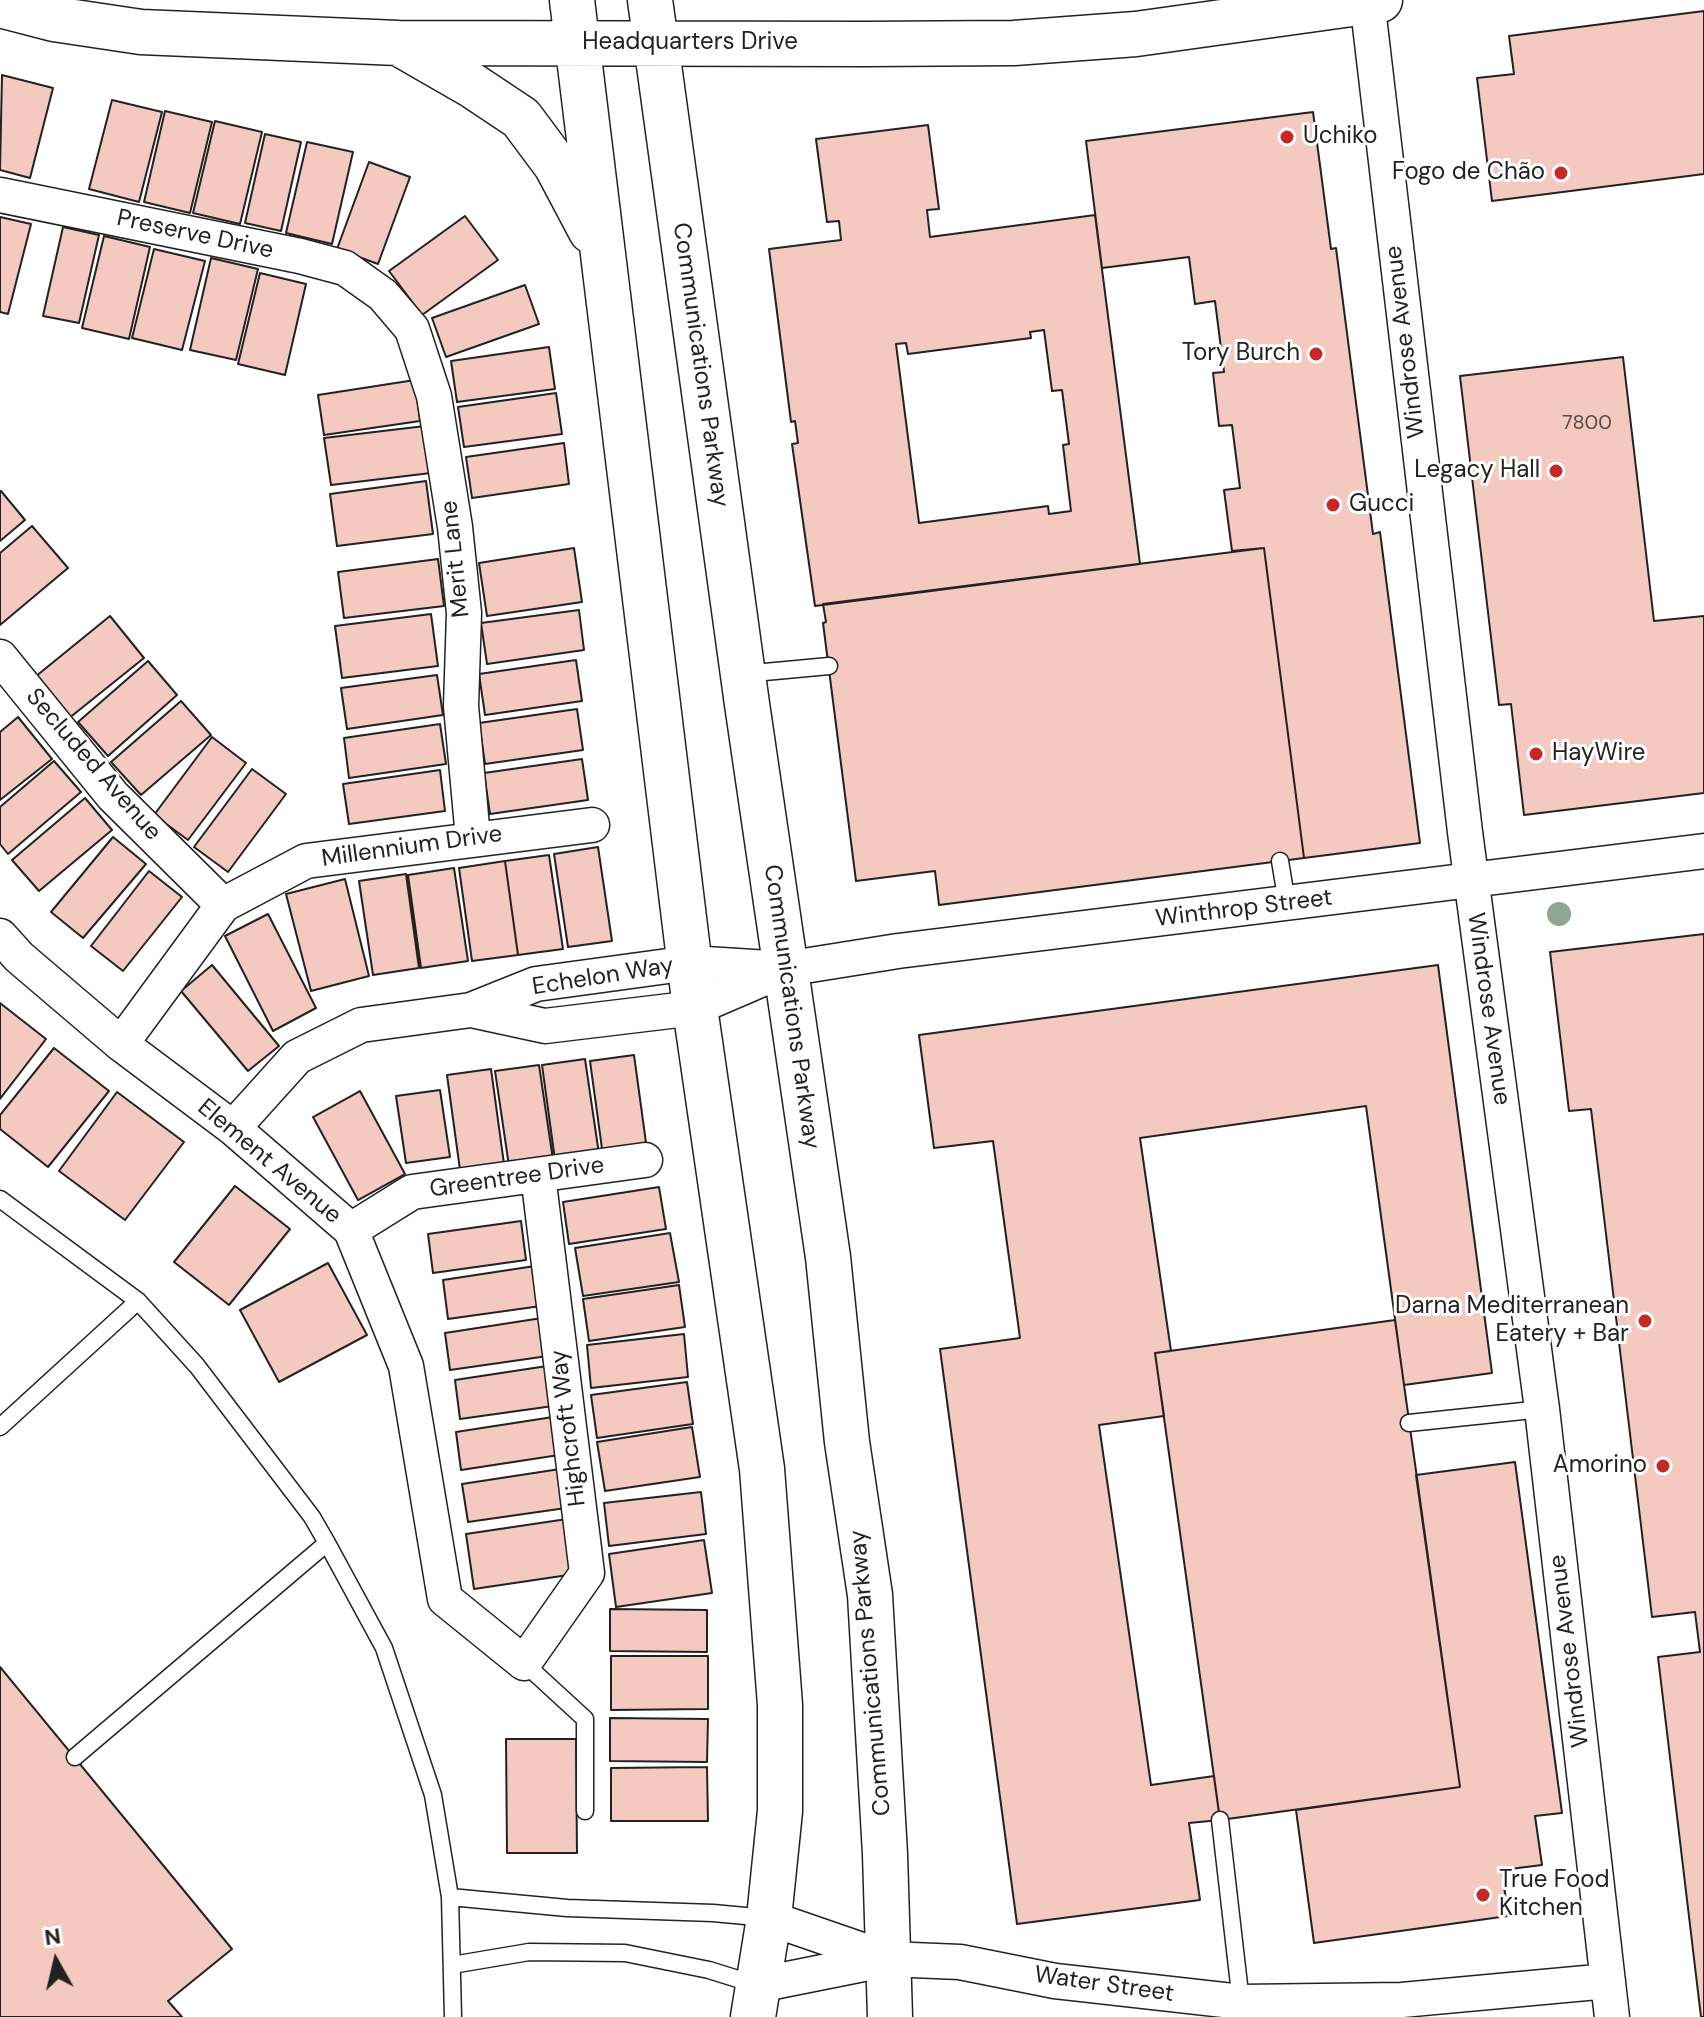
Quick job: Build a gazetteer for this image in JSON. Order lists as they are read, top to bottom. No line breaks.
{"streets":{"street":["Headquarters Drive","Preserve Drive","Windrose Avenue","Communications Parkway","Merit Lane","Secluded Avenue","Millennium Drive","Winthrop Street","Echelon Way","Element Avenue","Greentree Drive","Highcroft Way","Water Street"]},"crossings":[["Headquarters Drive","Windrose Avenue"],["Headquarters Drive","Communications Parkway"],["Preserve Drive","Merit Lane"],["Windrose Avenue","Winthrop Street"],["Windrose Avenue","Water Street"],["Communications Parkway","Winthrop Street"],["Communications Parkway","Water Street"],["Merit Lane","Millennium Drive"],["Secluded Avenue","Millennium Drive"],["Millennium Drive","Element Avenue"],["Winthrop Street","Echelon Way"],["Echelon Way","Element Avenue"],["Element Avenue","Greentree Drive"],["Element Avenue","Highcroft Way"],["Greentree Drive","Highcroft Way"]],"places":["Uchiko","Fogo de Chão","Tory Burch","Legacy Hall","Gucci","HayWire","Darna Mediterranean Eatery + Bar","Amorino","True Food Kitchen"],"house_numbers":["7800"],"north":"top"}
